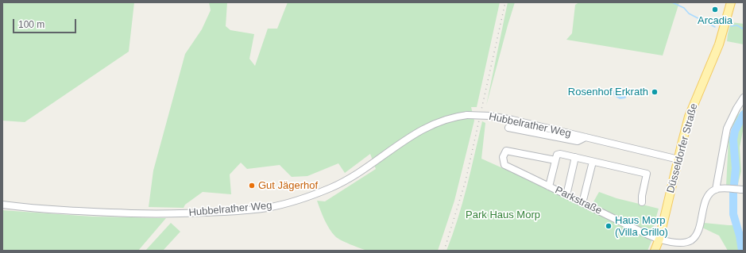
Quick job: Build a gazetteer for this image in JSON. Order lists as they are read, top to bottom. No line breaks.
{"streets":{"main road":["Düsseldorfer Straße"],"street":["Hubbelrather Weg","Parkstraße"]},"crossings":[["Hubbelrather Weg","Düsseldorfer Straße"],["Düsseldorfer Straße","Parkstraße"]],"parks":["Park Haus Morp"],"places":["Arcadia","Rosenhof Erkrath","Gut Jägerhof","Haus Morp (Villa Grillo)"],"scale_bar":"100 m"}
